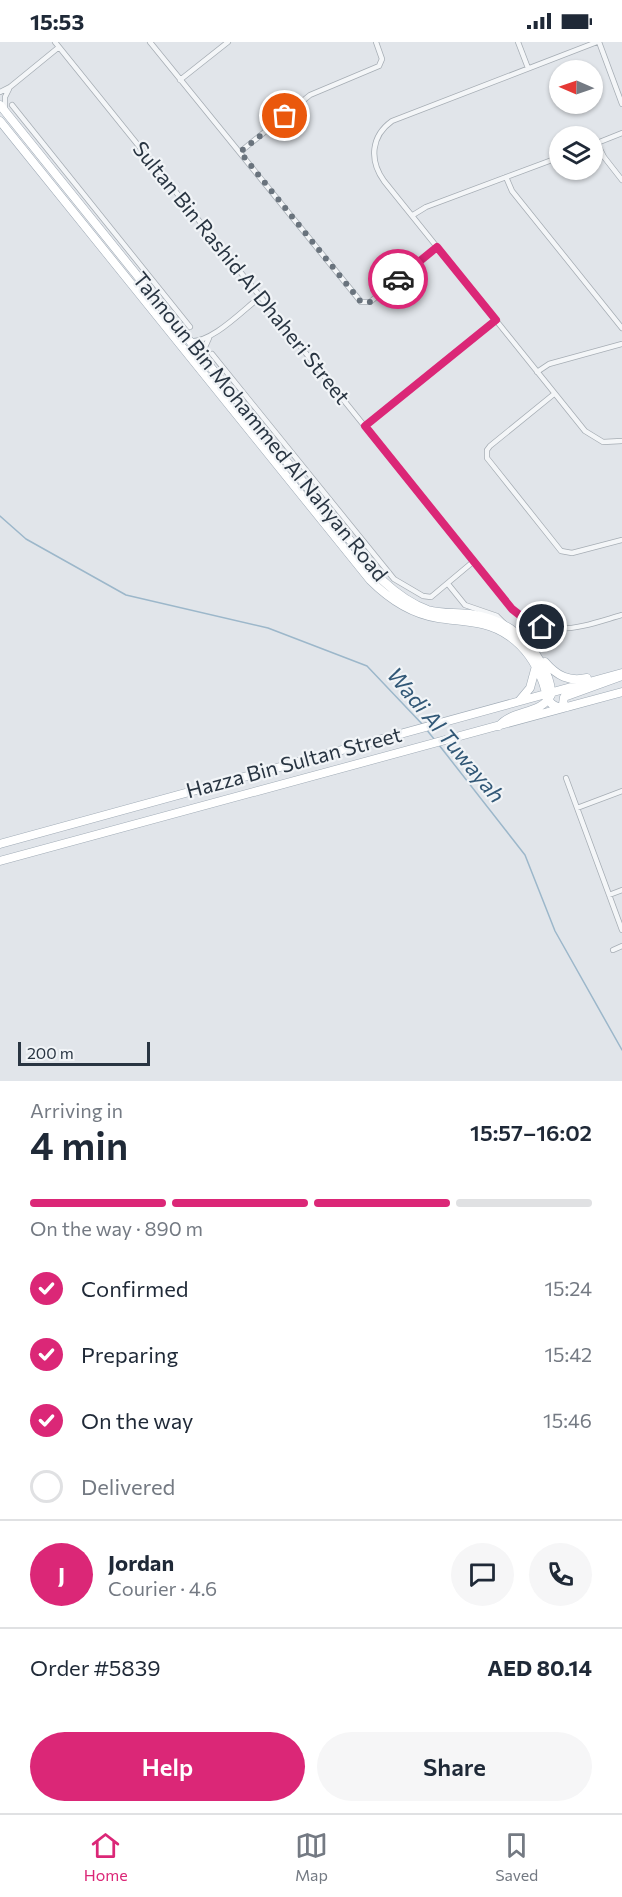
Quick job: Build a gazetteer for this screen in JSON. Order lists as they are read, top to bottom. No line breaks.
{"streets":{"main road":["Tahnoun Bin Mohammed Al Nahyan Road","Hazza Bin Sultan Street"],"street":["Sultan Bin Rashid Al Dhaheri Street"]},"crossings":[["Tahnoun Bin Mohammed Al Nahyan Road","Hazza Bin Sultan Street"]],"water":["Wadi Al Tuwayah"],"scale_bar":"200 m","north":"left","page":{"status":"15:53","scale":"200 m","heading":["4 min","Arriving in","15:57–16:02"],"panel":["Jordan","Courier · 4.6","Order #5839","AED 80.14"],"bar":"On the way · 890 m","list":[["Confirmed","15:24"],["Preparing","15:42"],["On the way","15:46"],"Delivered"],"round":"J","buttons":["Help","Share"],"tabs":["Home","Map","Saved"]}}
